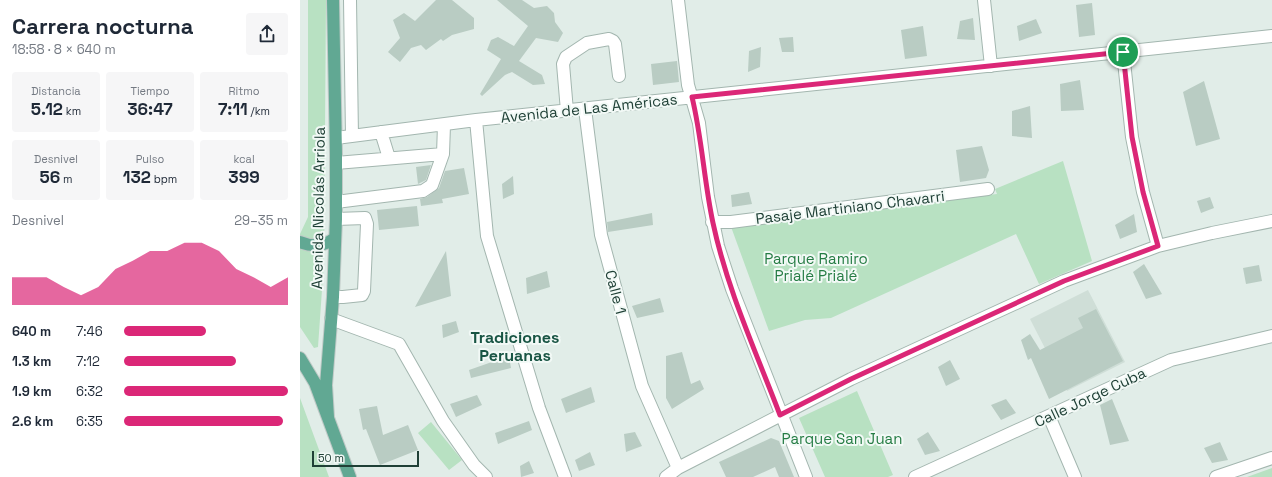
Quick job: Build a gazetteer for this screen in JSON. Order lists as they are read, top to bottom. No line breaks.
{"streets":{"main road":["Avenida Nicolás Arriola"],"street":["Avenida de Las Américas","Pasaje Martiniano Chavarri","Calle 1","Calle Jorge Cuba"]},"crossings":[["Avenida de Las Américas","Avenida Nicolás Arriola"],["Avenida de Las Américas","Calle 1"]],"districts":["Tradiciones Peruanas"],"parks":["Parque Ramiro Prialé Prialé","Parque San Juan"],"scale_bar":"50 m","page":{"heading":["Carrera nocturna","18:58 · 8 × 640 m"],"stats":[["Distancia","5.12 km"],["Tiempo","36:47"],["Ritmo","7:11 /km"],["Desnivel","56 m"],["Pulso","132 bpm"],["kcal","399"]],"chart":["Desnivel","29–35 m"],"list":[{"name":"640 m","note":"7:46"},{"name":"1.3 km","note":"7:12"},{"name":"1.9 km","note":"6:32"},{"name":"2.6 km","note":"6:35"}],"scale":"50 m"}}
